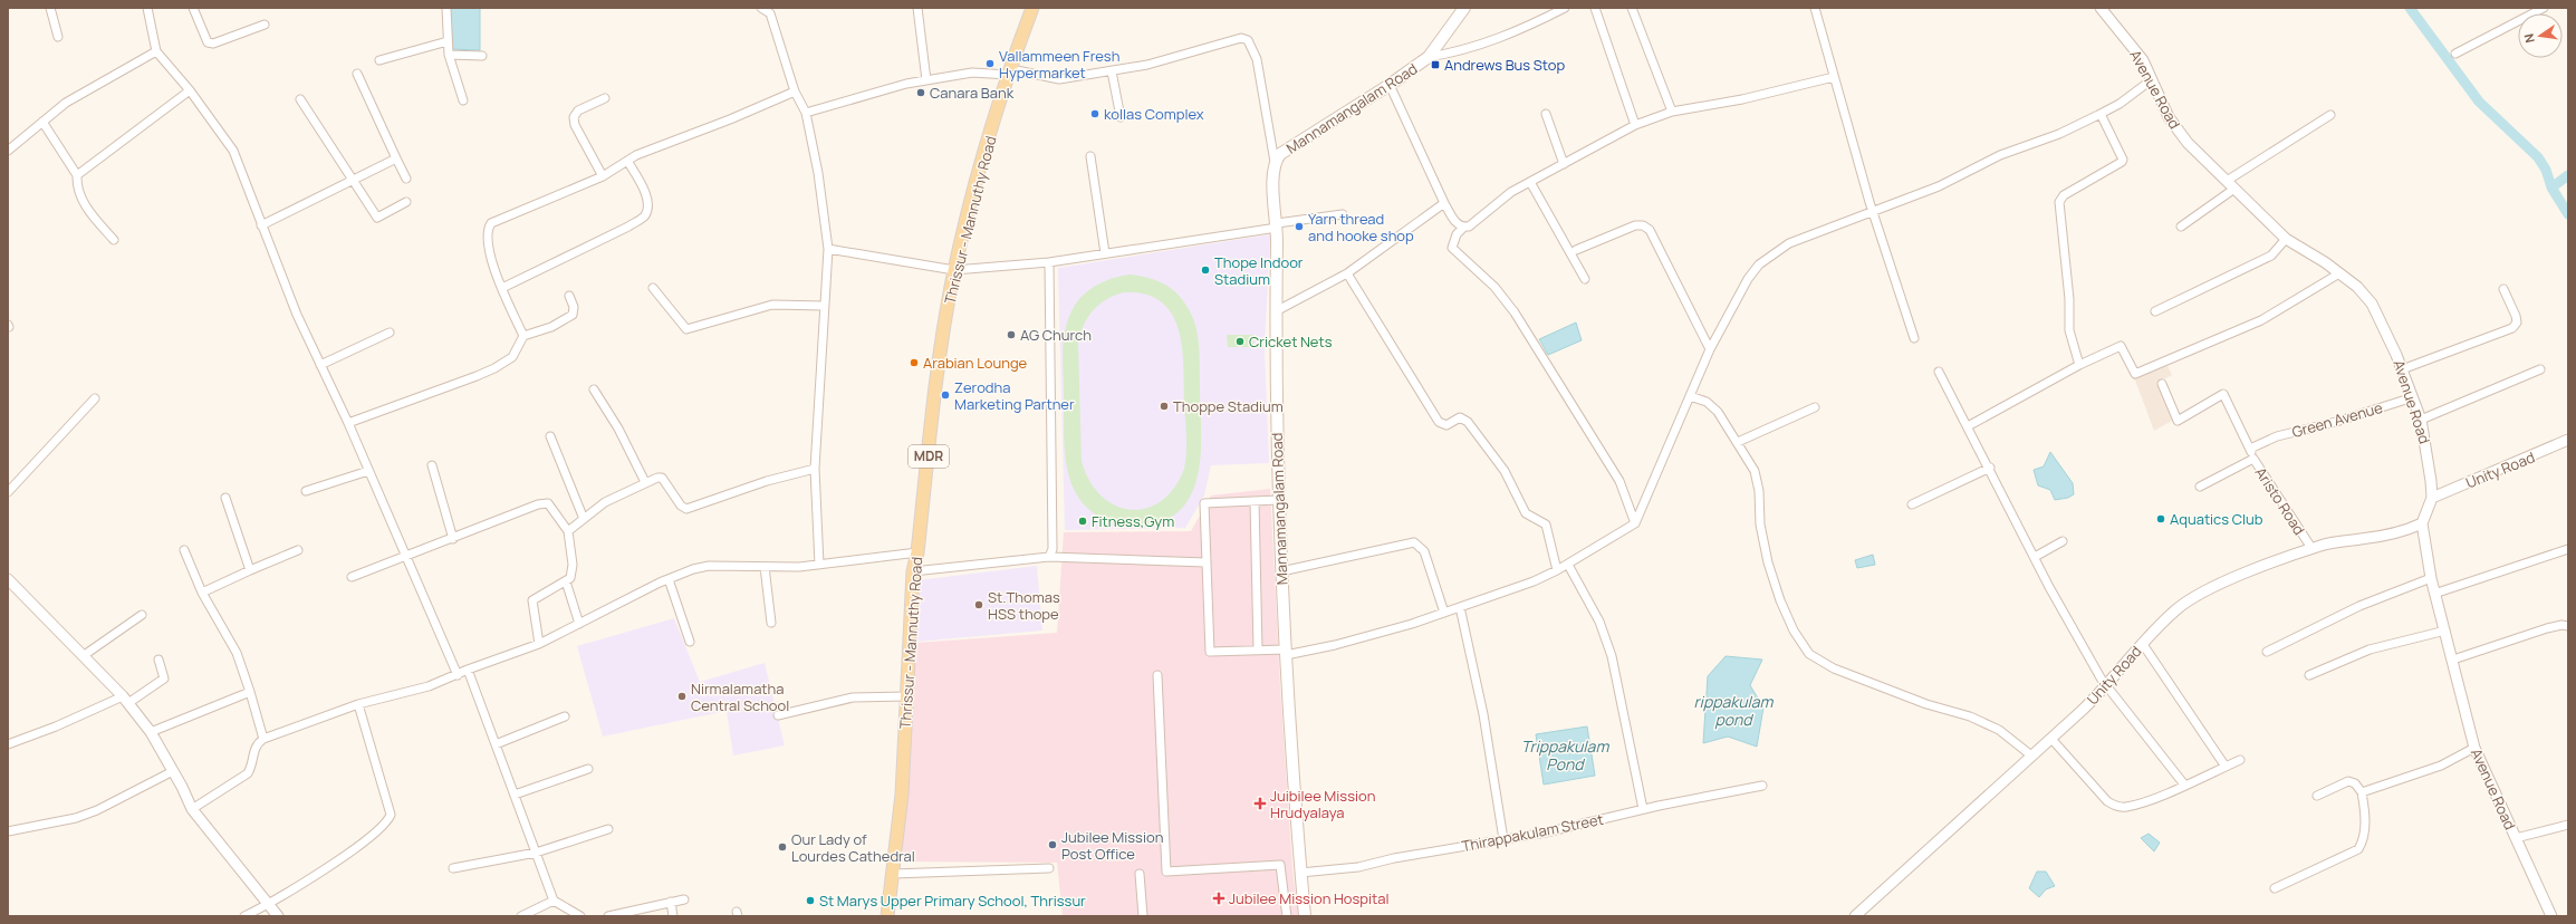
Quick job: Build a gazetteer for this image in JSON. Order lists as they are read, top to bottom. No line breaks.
{"streets":{"main road":["Mannamangalam Road","Thrissur - Mannuthy Road","MDR"],"street":["Avenue Road","Green Avenue","Unity Road","Aristo Road","Thirappakulam Street"]},"crossings":[["Avenue Road","Green Avenue"],["Avenue Road","Unity Road"],["Mannamangalam Road","Thirappakulam Street"],["Unity Road","Aristo Road"]],"water":["rippakulam pond","Trippakulam Pond"],"places":{"other":["Vallammeen Fresh Hypermarket","Canara Bank","kollas Complex","Yarn thread and hooke shop","Thope Indoor Stadium","AG Church","Cricket Nets","Arabian Lounge","Zerodha Marketing Partner","Thoppe Stadium","Aquatics Club","Fitness,Gym","St.Thomas HSS thope","Nirmalamatha Central School","Jubilee Mission Post Office","Our Lady of Lourdes Cathedral","St Marys Upper Primary School, Thrissur"],"transit":["Andrews Bus Stop"],"health":["Juibilee Mission Hrudyalaya","Jubilee Mission Hospital"]},"north":"left"}
